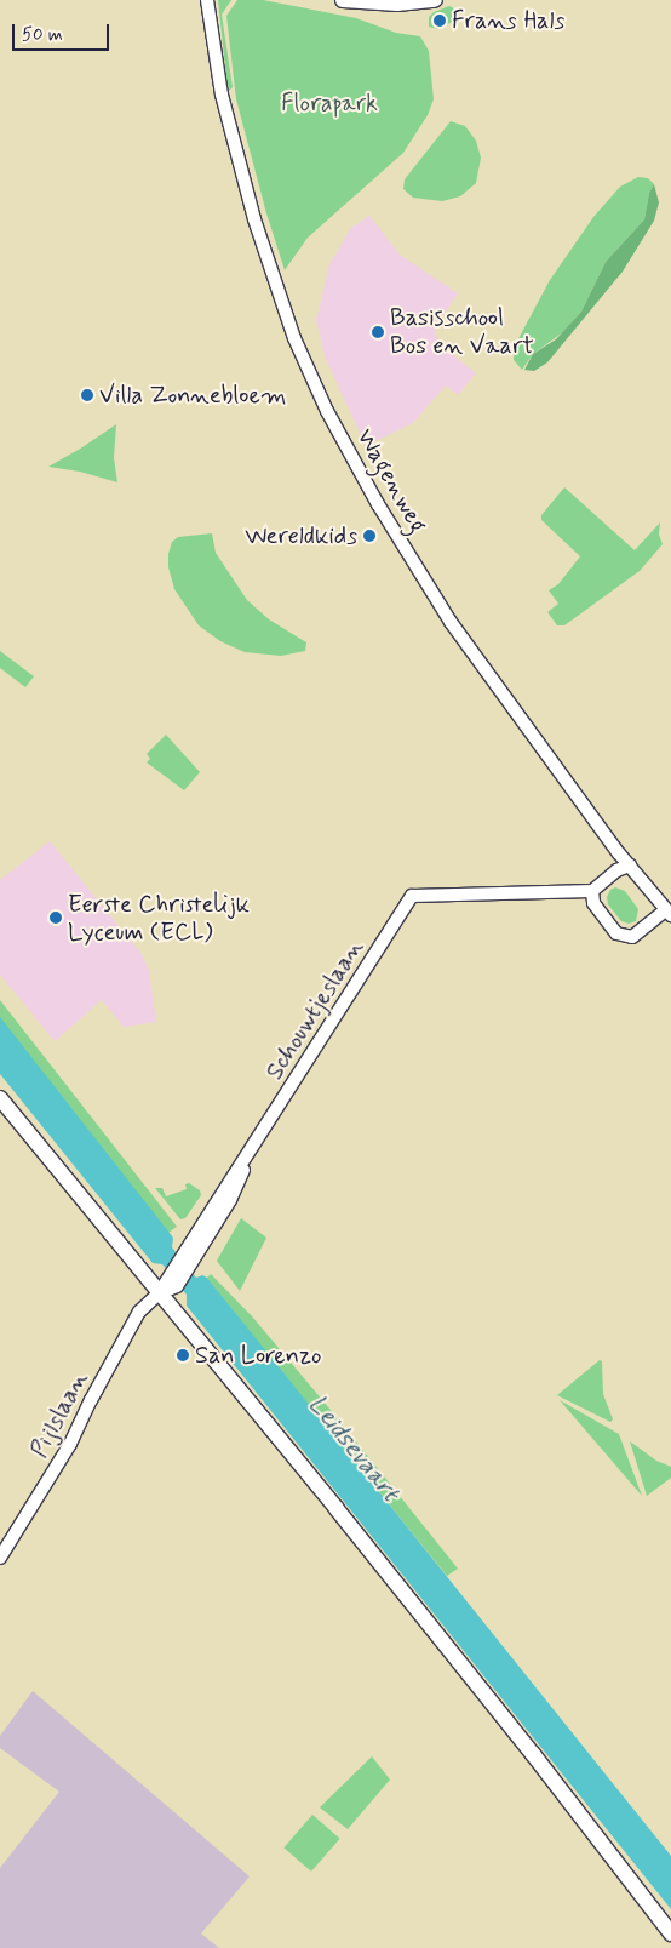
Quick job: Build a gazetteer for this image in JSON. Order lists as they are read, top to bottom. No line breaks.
{"streets":{"street":["Wagenweg","Schouwtjeslaan","Pijlslaan"]},"crossings":[["Schouwtjeslaan","Pijlslaan"]],"water":["Leidsevaart"],"parks":["Florapark"],"places":["Frans Hals","Basisschool Bos en Vaart","Villa Zonnebloem","Wereldkids","Eerste Christelijk Lyceum (ECL)","San Lorenzo"],"scale_bar":"50 m"}
